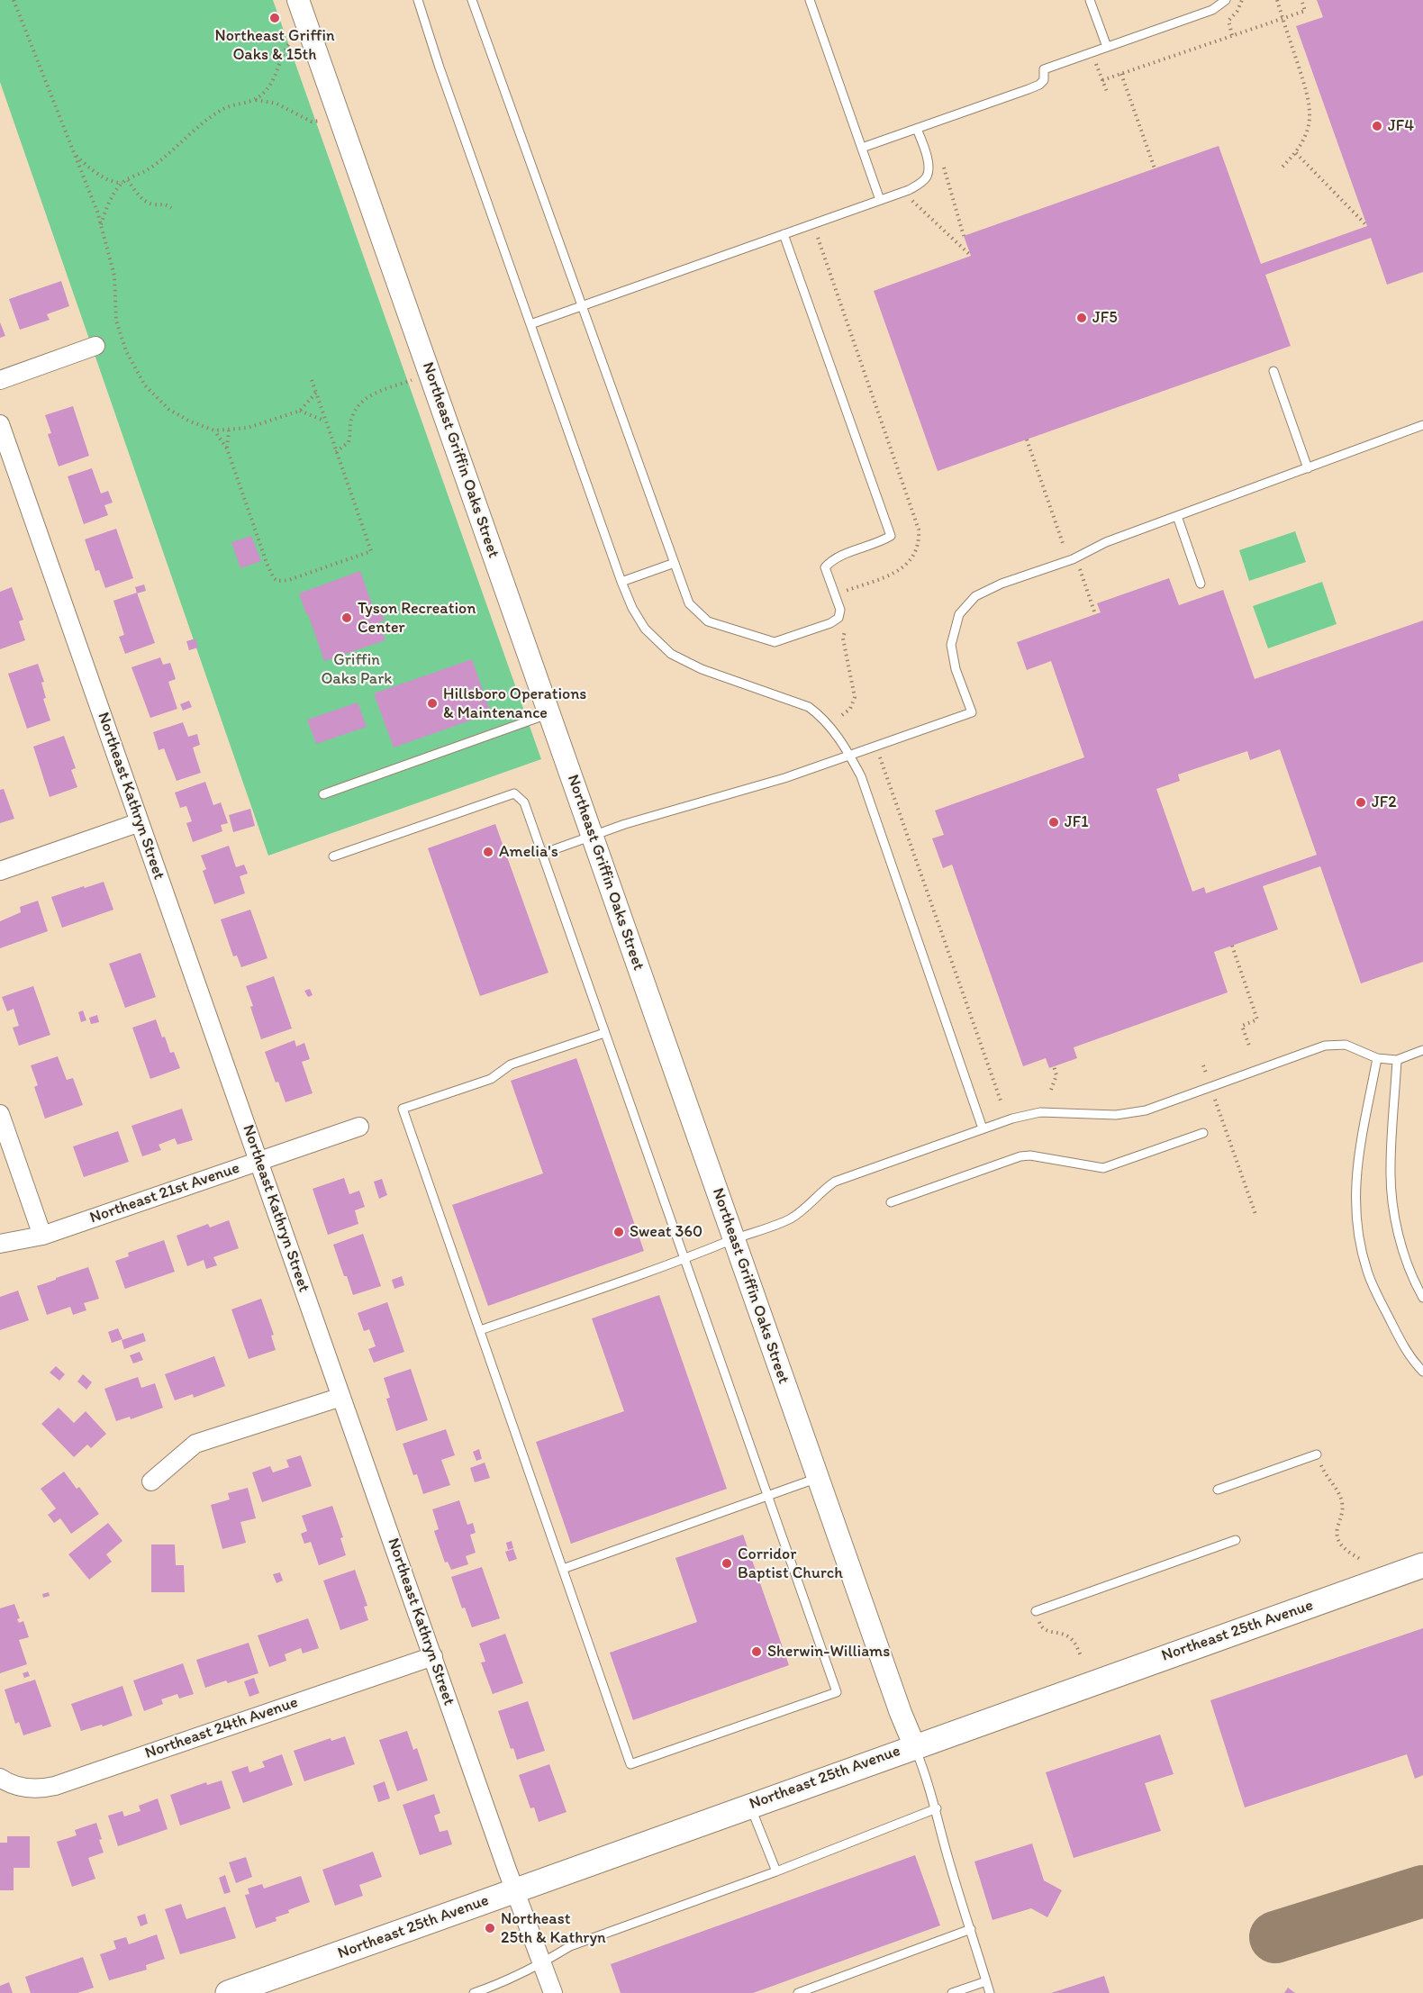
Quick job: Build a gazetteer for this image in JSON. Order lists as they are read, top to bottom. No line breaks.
{"streets":{"main road":["Northeast 25th Avenue"],"street":["Northeast Griffin Oaks Street","Northeast Kathryn Street","Northeast 21st Avenue","Northeast 24th Avenue"]},"crossings":[["Northeast Griffin Oaks Street","Northeast 25th Avenue"],["Northeast Kathryn Street","Northeast 21st Avenue"],["Northeast Kathryn Street","Northeast 25th Avenue"],["Northeast Kathryn Street","Northeast 24th Avenue"]],"parks":["Griffin Oaks Park"],"places":["Northeast Griffin Oaks & 15th","JF4","JF5","Tyson Recreation Center","Hillsboro Operations & Maintenance","JF2","JF1","Amelia's","Sweat 360","Corridor Baptist Church","Sherwin-Williams","Northeast 25th & Kathryn"]}
